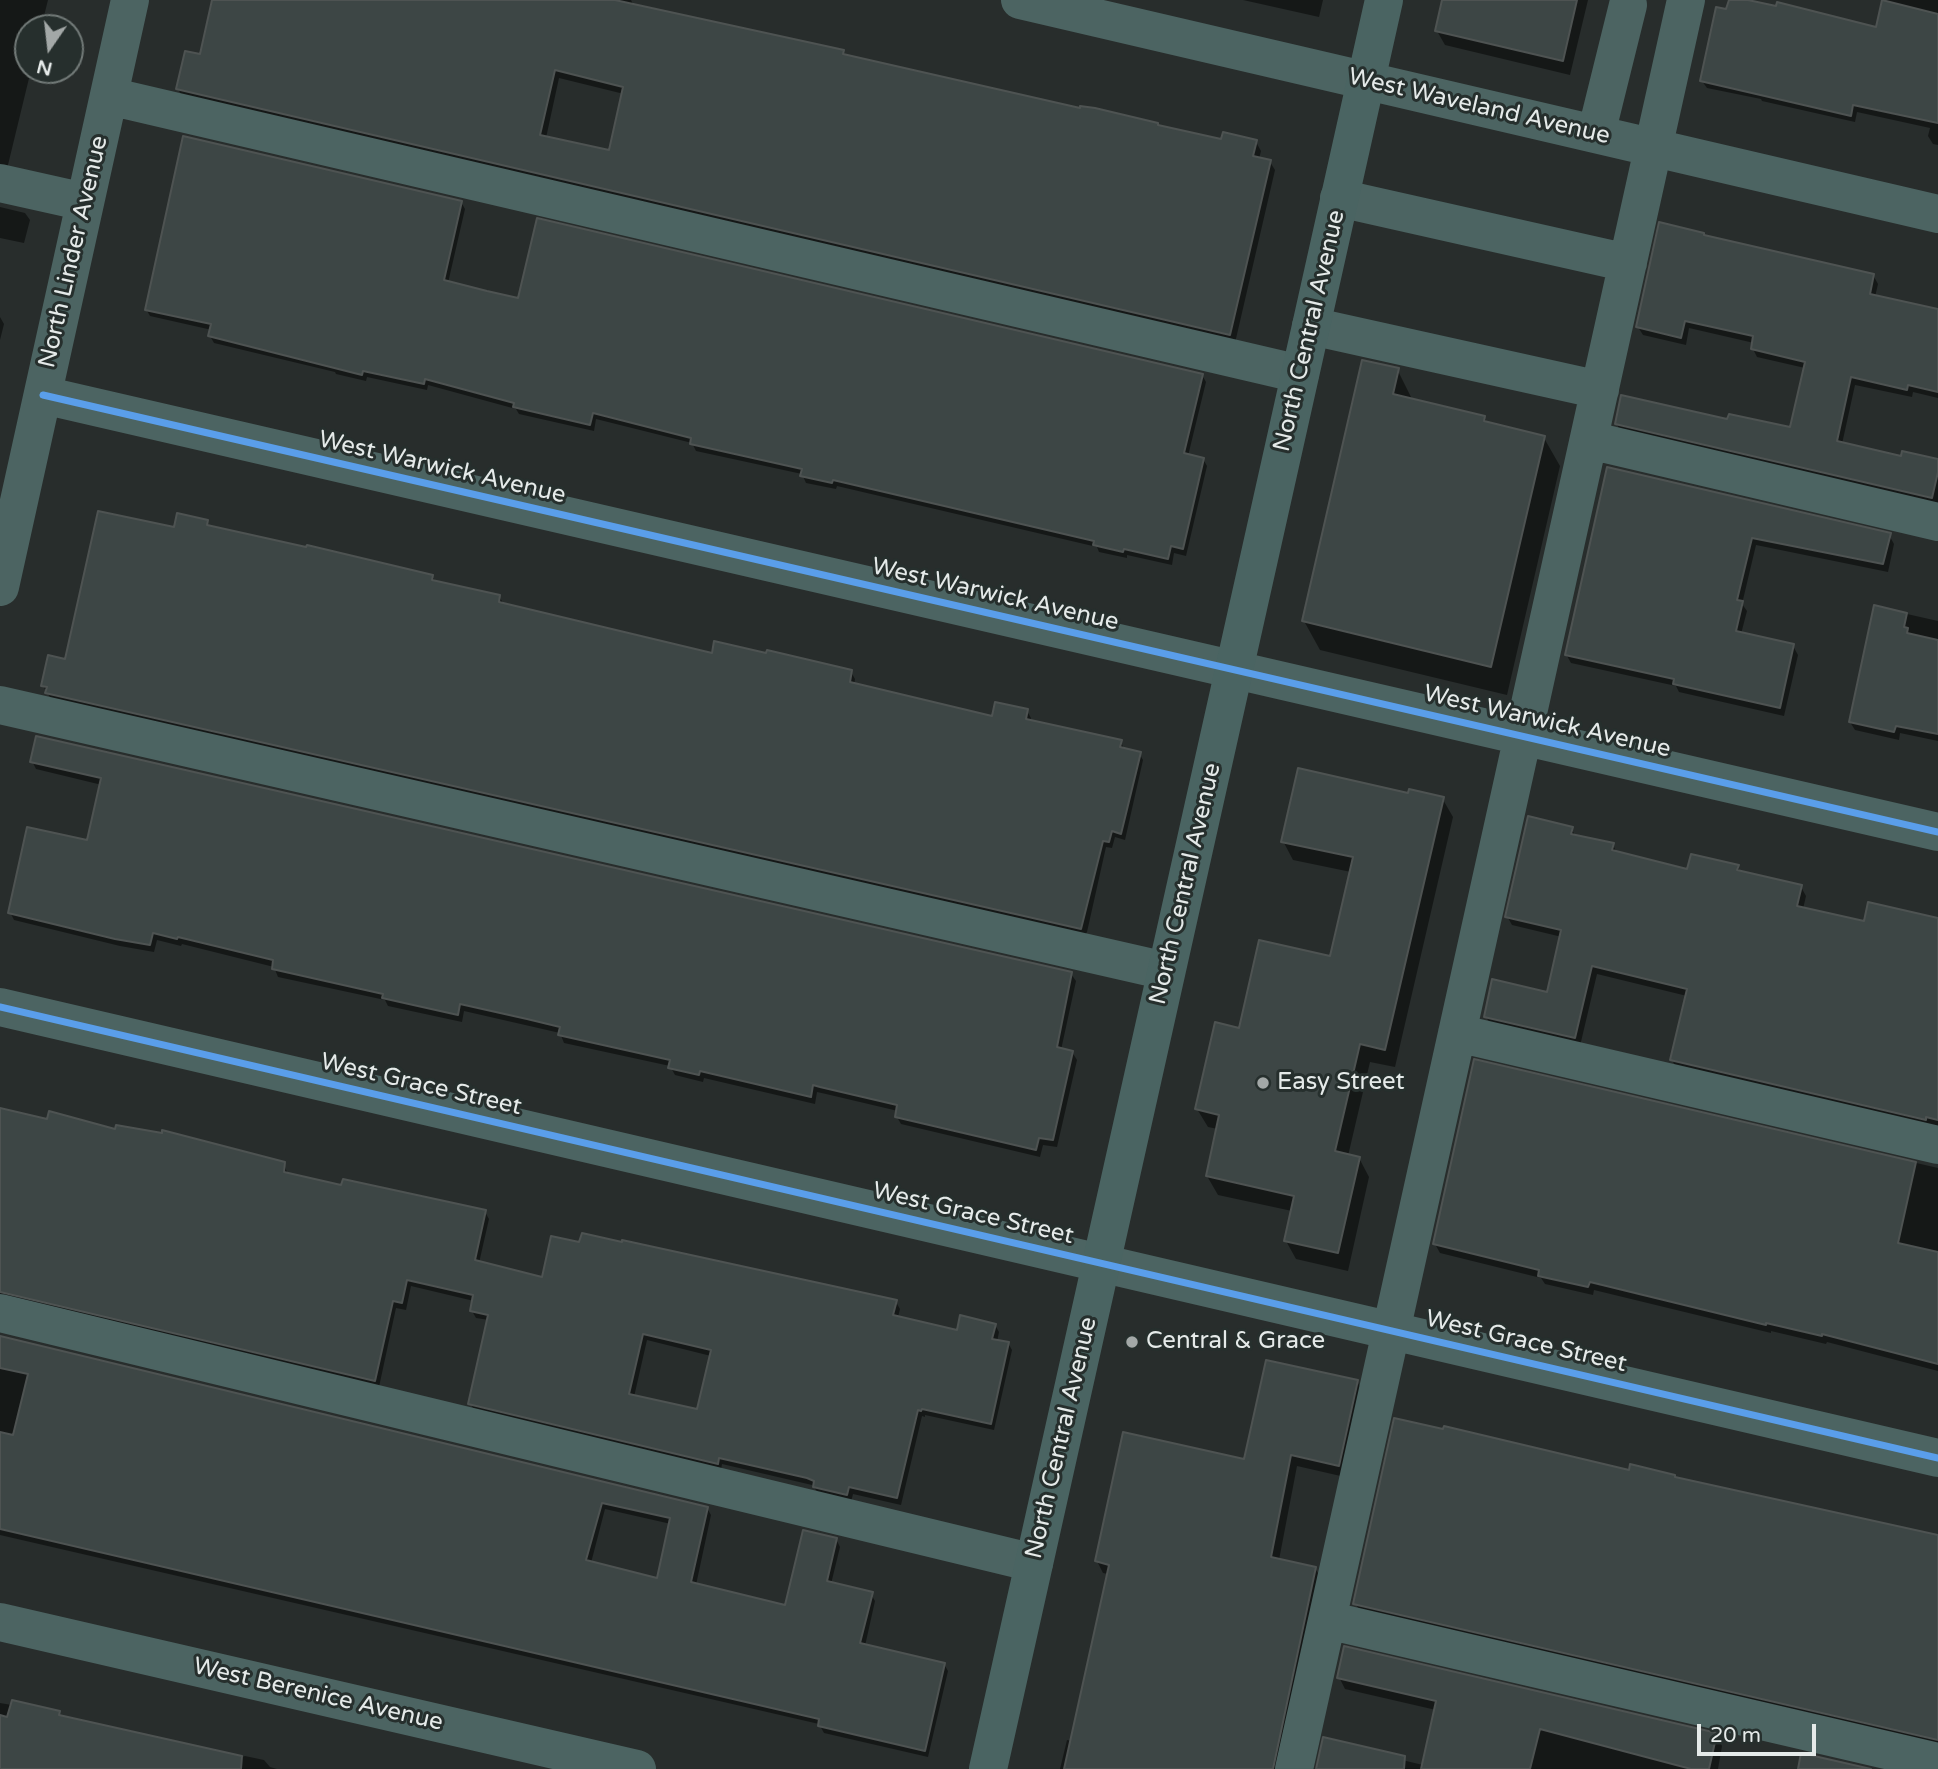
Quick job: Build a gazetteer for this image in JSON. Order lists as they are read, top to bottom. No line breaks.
{"streets":{"main road":["North Central Avenue"],"street":["West Waveland Avenue","North Linder Avenue","West Warwick Avenue","West Grace Street","West Berenice Avenue"]},"crossings":[["West Waveland Avenue","North Central Avenue"],["North Linder Avenue","West Warwick Avenue"],["North Central Avenue","West Warwick Avenue"],["North Central Avenue","West Grace Street"]],"places":["Easy Street","Central & Grace"],"scale_bar":"20 m","north":"bottom"}
